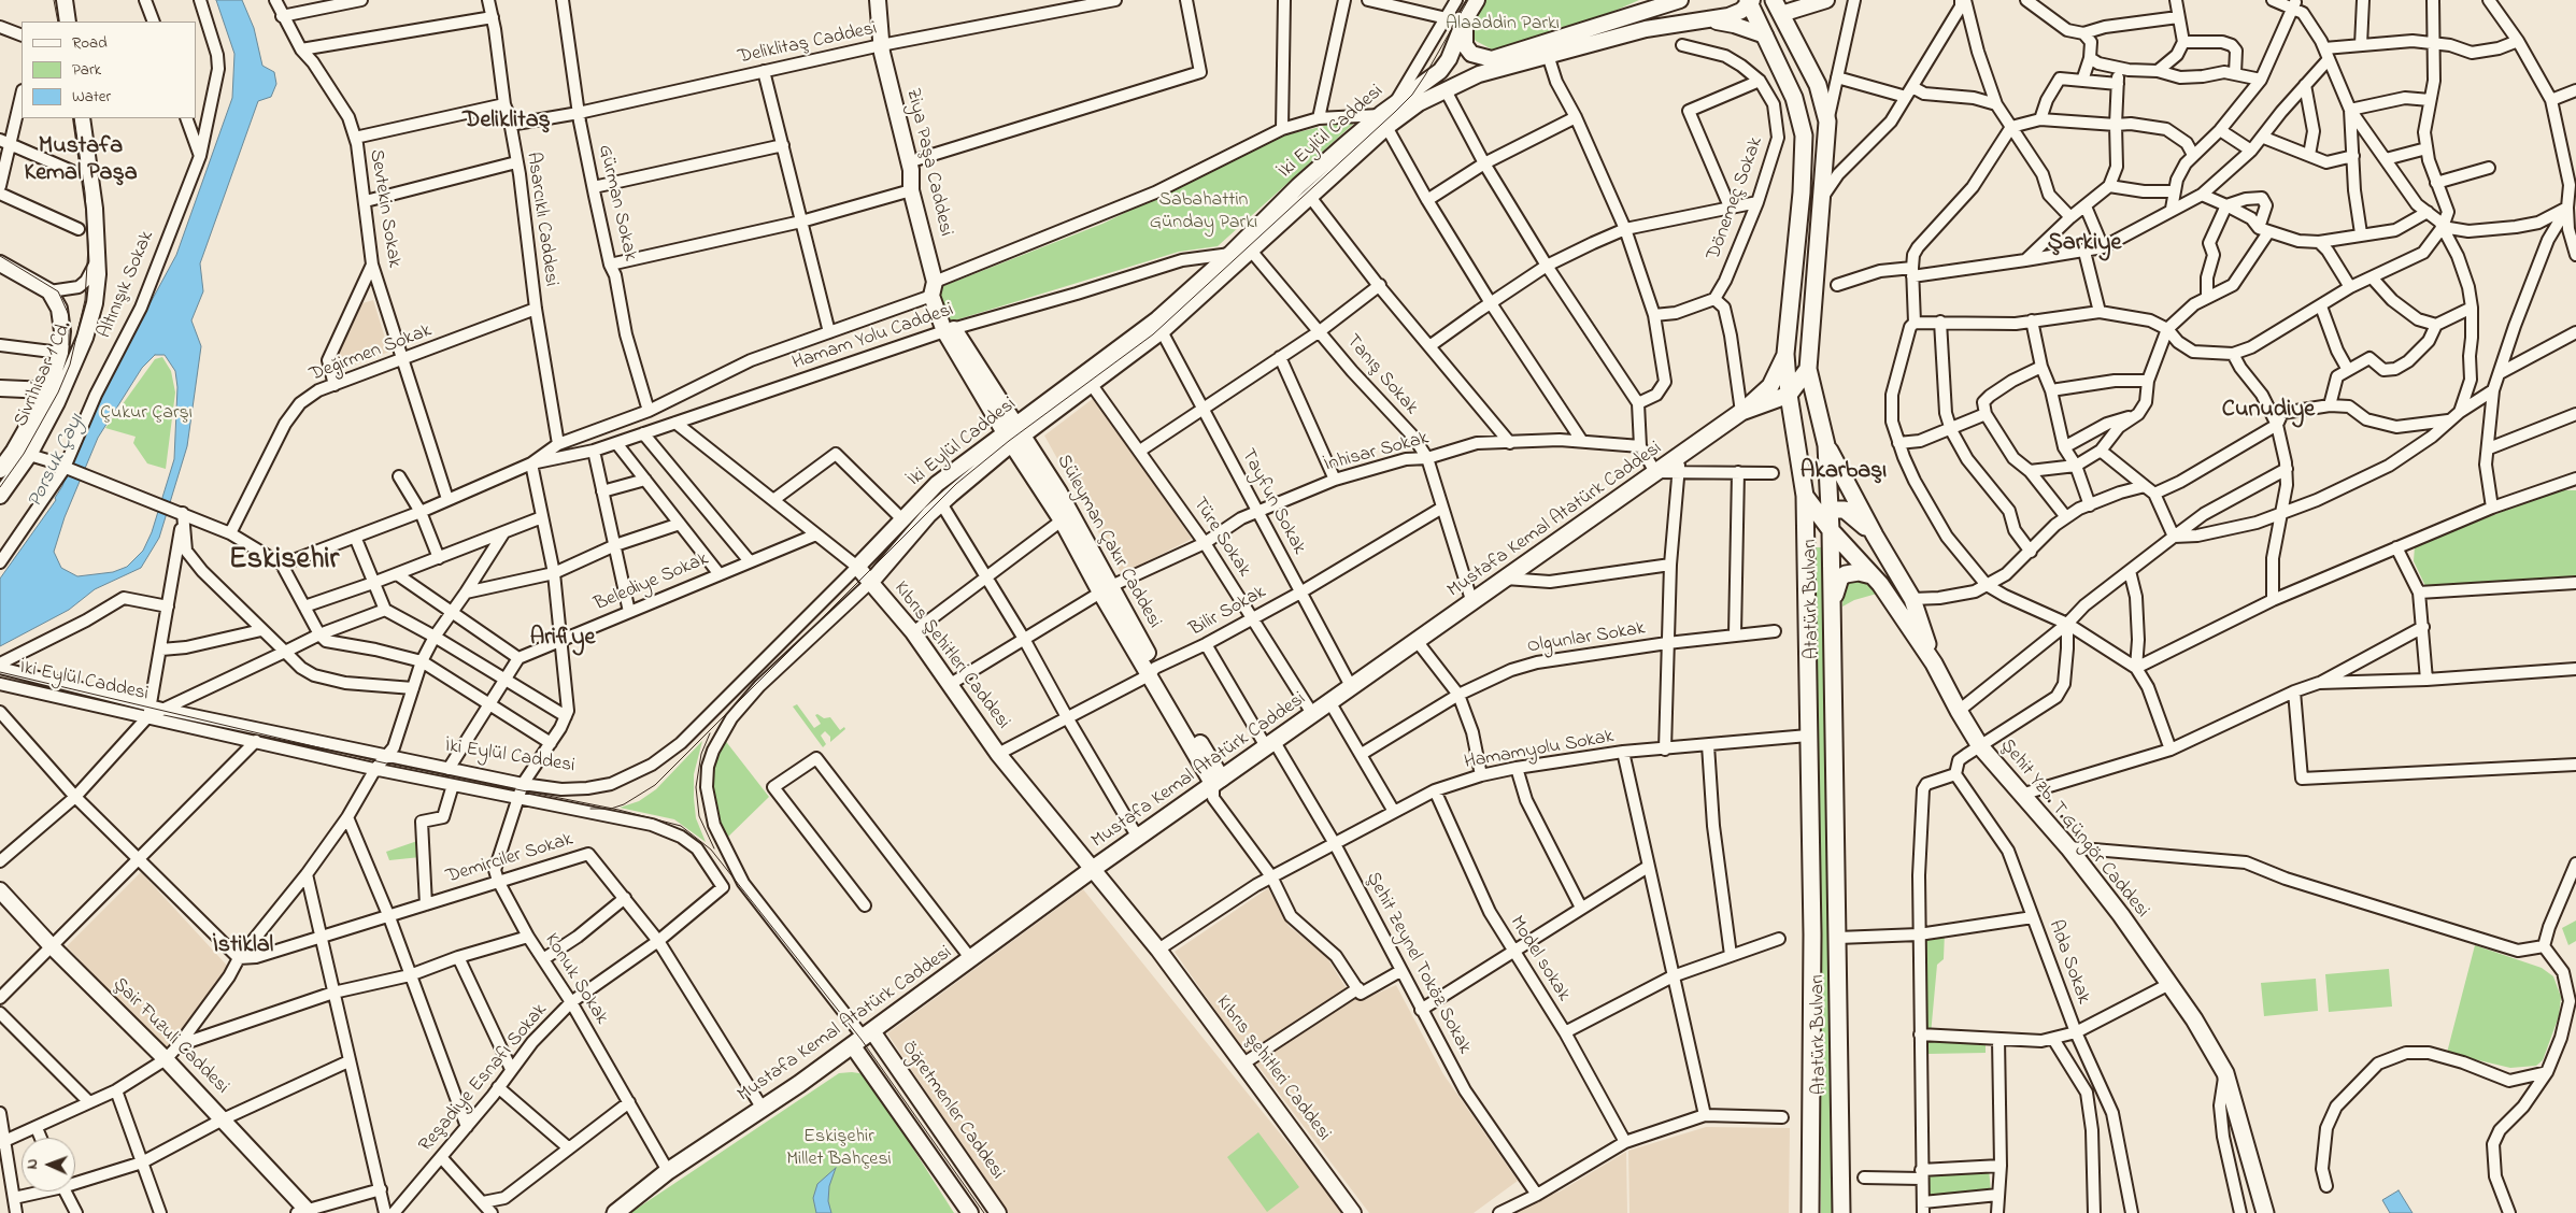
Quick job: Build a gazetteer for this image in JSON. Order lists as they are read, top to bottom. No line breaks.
{"streets":{"main road":["İki Eylül Caddesi","Ziya Paşa Caddesi","Sivrihisar 1 Cd.","Mustafa Kemal Atatürk Caddesi","Süleyman Çakır Caddesi","Atatürk Bulvarı","Kıbrıs Şehitleri Caddesi","Şehit Yzb. T.Güngör Caddesi","Şair Fuzuli Caddesi","Kıbrıs şehitleri Caddesi","Öğretmenler Caddesi"],"street":["Deliklitaş Caddesi","Dönemeç Sokak","Gürman Sokak","Sevtekin Sokak","Asarcıklı Caddesi","Altınışık Sokak","Hamam Yolu Caddesi","Değirmen Sokak","Tanış Sokak","İnhisar Sokak","Tayfun Sokak","Türe Sokak","Belediye Sokak","Bilir Sokak","Olgunlar Sokak","Hamamyolu Sokak","Demirciler Sokak","Model sokak","Ada Sokak","Şehit Zeynel Toköz Sokak","Konuk Sokak","Reşadiye Esnafı Sokak"]},"crossings":[["Deliklitaş Caddesi","Ziya Paşa Caddesi"],["Deliklitaş Caddesi","Gürman Sokak"],["Deliklitaş Caddesi","Asarcıklı Caddesi"],["İki Eylül Caddesi","Ziya Paşa Caddesi"],["İki Eylül Caddesi","Hamam Yolu Caddesi"],["İki Eylül Caddesi","Tanış Sokak"],["İki Eylül Caddesi","Tayfun Sokak"],["İki Eylül Caddesi","Mustafa Kemal Atatürk Caddesi"],["İki Eylül Caddesi","Türe Sokak"],["İki Eylül Caddesi","Süleyman Çakır Caddesi"],["İki Eylül Caddesi","Atatürk Bulvarı"],["İki Eylül Caddesi","Kıbrıs Şehitleri Caddesi"],["İki Eylül Caddesi","Reşadiye Esnafı Sokak"],["İki Eylül Caddesi","Öğretmenler Caddesi"],["Ziya Paşa Caddesi","Hamam Yolu Caddesi"],["Ziya Paşa Caddesi","Süleyman Çakır Caddesi"],["Gürman Sokak","Hamam Yolu Caddesi"],["Sevtekin Sokak","Hamam Yolu Caddesi"],["Sevtekin Sokak","Değirmen Sokak"],["Asarcıklı Caddesi","Hamam Yolu Caddesi"],["Asarcıklı Caddesi","Değirmen Sokak"],["Hamam Yolu Caddesi","Kıbrıs Şehitleri Caddesi"],["Tanış Sokak","İnhisar Sokak"],["Tanış Sokak","Mustafa Kemal Atatürk Caddesi"],["Tanış Sokak","Bilir Sokak"],["İnhisar Sokak","Tayfun Sokak"],["İnhisar Sokak","Türe Sokak"],["İnhisar Sokak","Süleyman Çakır Caddesi"],["İnhisar Sokak","Kıbrıs Şehitleri Caddesi"],["Tayfun Sokak","Mustafa Kemal Atatürk Caddesi"],["Tayfun Sokak","Bilir Sokak"],["Mustafa Kemal Atatürk Caddesi","Türe Sokak"],["Mustafa Kemal Atatürk Caddesi","Süleyman Çakır Caddesi"],["Mustafa Kemal Atatürk Caddesi","Atatürk Bulvarı"],["Mustafa Kemal Atatürk Caddesi","Kıbrıs Şehitleri Caddesi"],["Mustafa Kemal Atatürk Caddesi","Demirciler Sokak"],["Mustafa Kemal Atatürk Caddesi","Şehit Zeynel Toköz Sokak"],["Mustafa Kemal Atatürk Caddesi","Konuk Sokak"],["Mustafa Kemal Atatürk Caddesi","Öğretmenler Caddesi"],["Türe Sokak","Bilir Sokak"],["Süleyman Çakır Caddesi","Bilir Sokak"],["Belediye Sokak","Kıbrıs Şehitleri Caddesi"],["Atatürk Bulvarı","Hamamyolu Sokak"],["Atatürk Bulvarı","Şehit Yzb. T.Güngör Caddesi"],["Bilir Sokak","Kıbrıs Şehitleri Caddesi"],["Bilir Sokak","Şehit Zeynel Toköz Sokak"],["Kıbrıs Şehitleri Caddesi","Hamamyolu Sokak"],["Kıbrıs Şehitleri Caddesi","Kıbrıs şehitleri Caddesi"],["Hamamyolu Sokak","Model sokak"],["Hamamyolu Sokak","Şehit Zeynel Toköz Sokak"],["Hamamyolu Sokak","Kıbrıs şehitleri Caddesi"],["Demirciler Sokak","Konuk Sokak"],["Demirciler Sokak","Reşadiye Esnafı Sokak"],["Konuk Sokak","Reşadiye Esnafı Sokak"]],"districts":["Deliklitaş","Mustafa Kemal Paşa","Şarkiye","Cunudiye","Akarbaşı","Eskisehir","Arifiye","İstiklal"],"water":["Porsuk Çayı"],"parks":["Alaaddin Parkı","Sabahattin Günday Parkı","Çukur Çarşı","Eskişehir Millet Bahçesi"],"legend":["Road","Park","Water"],"north":"left"}
